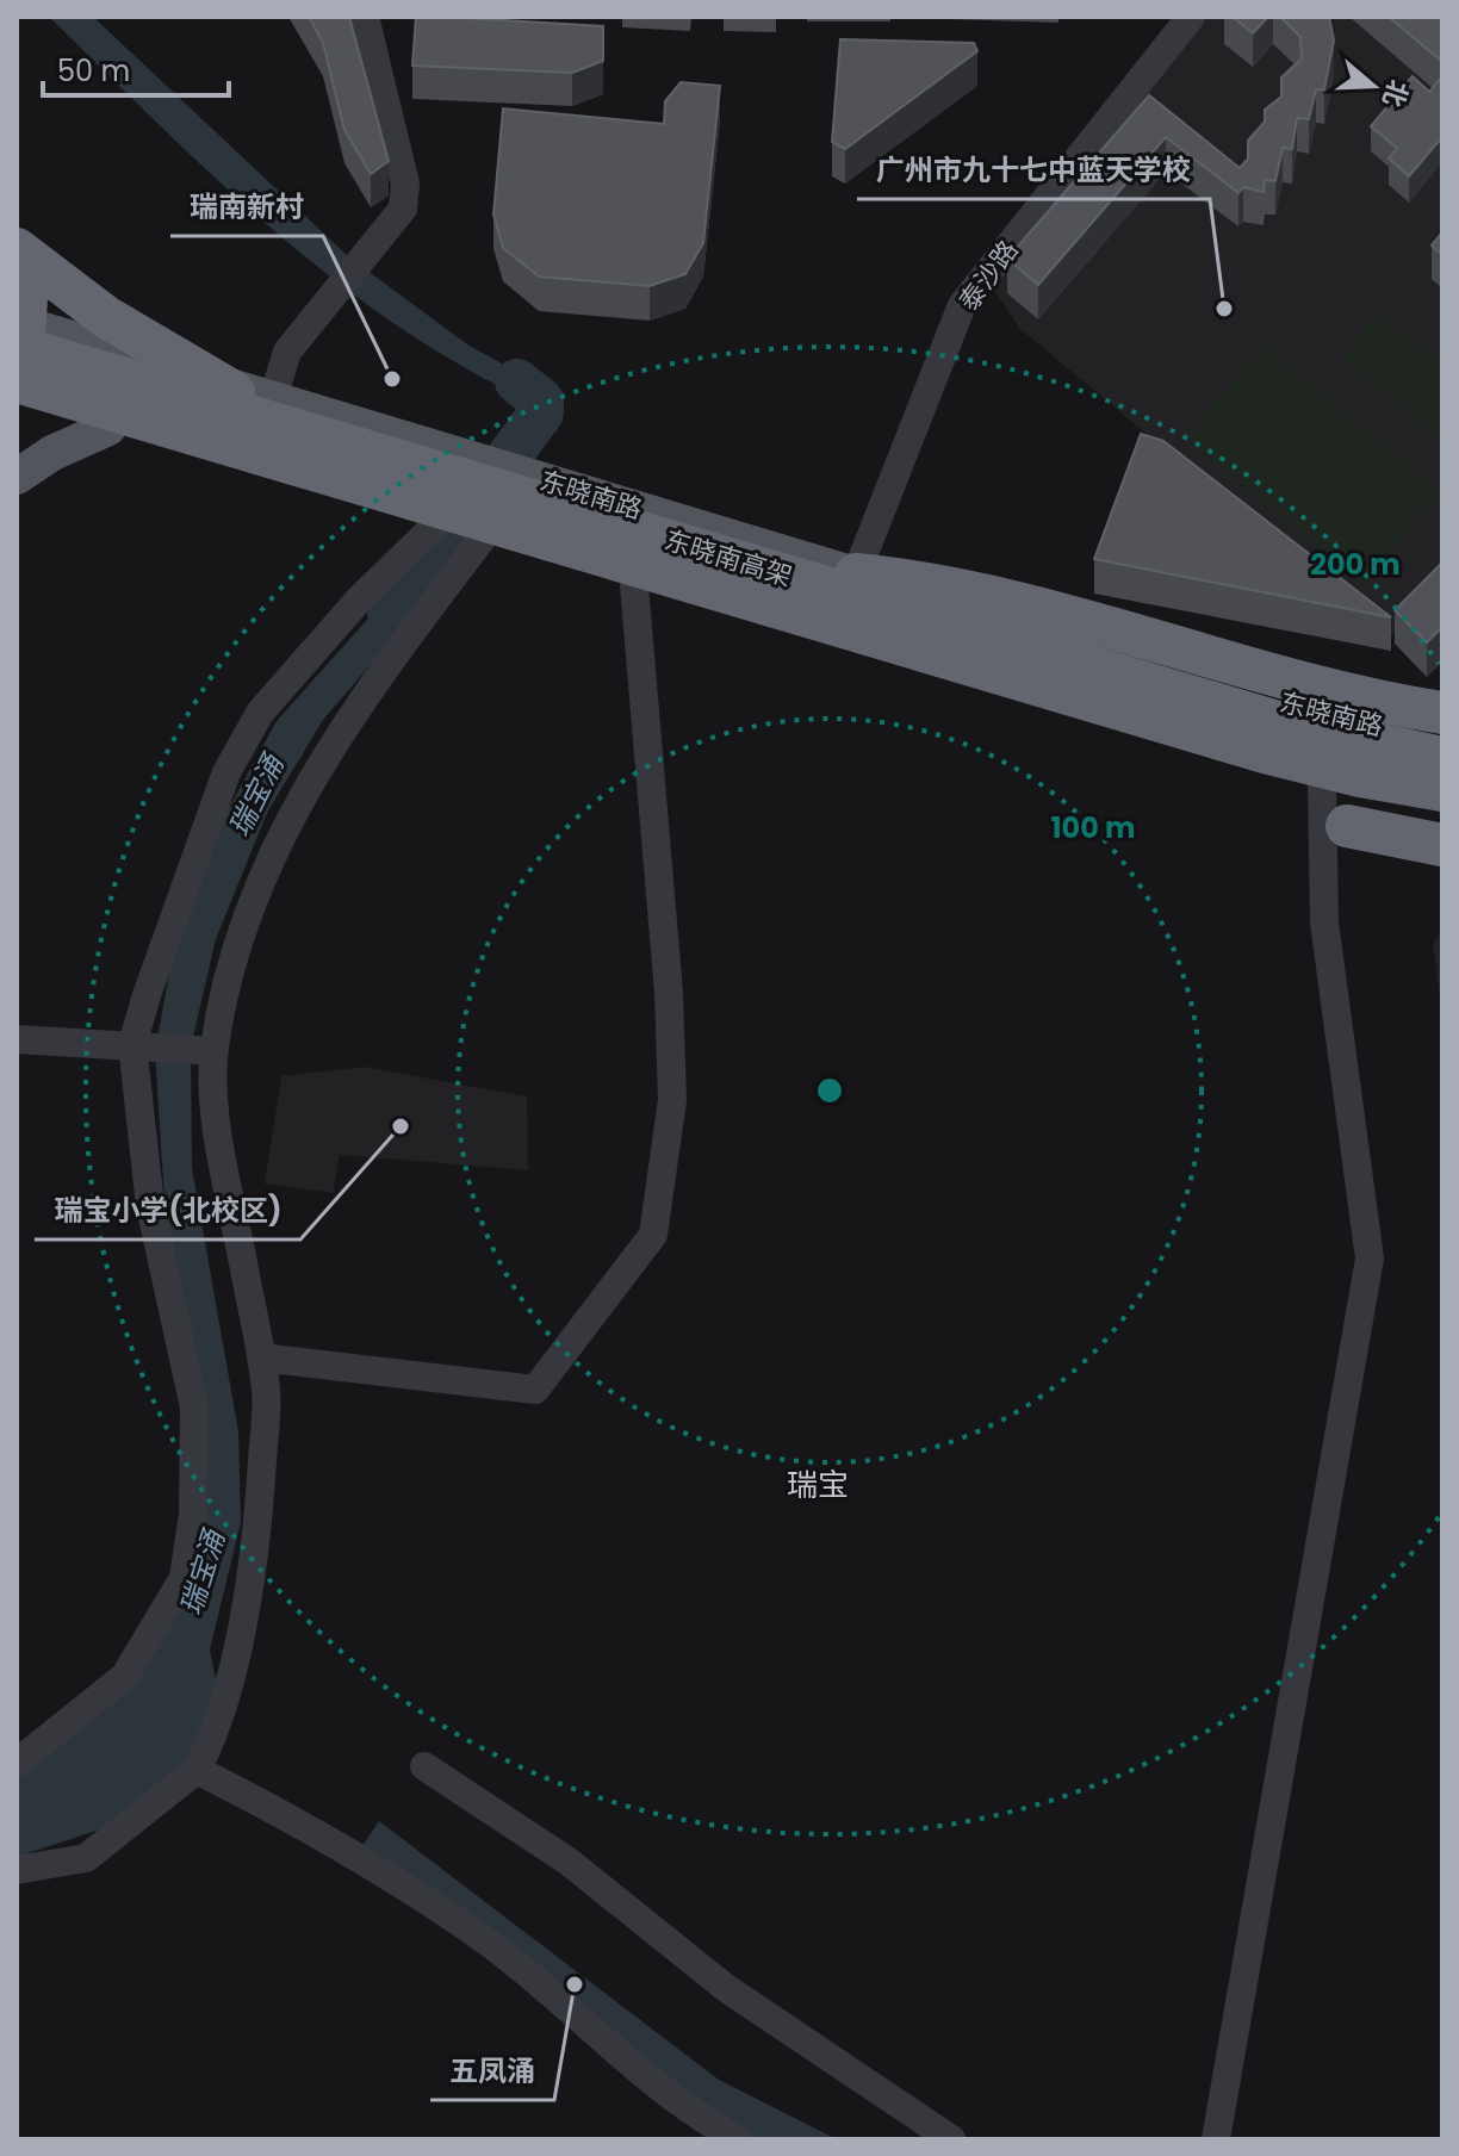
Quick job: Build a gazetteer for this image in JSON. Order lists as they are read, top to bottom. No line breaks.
{"streets":{"highway":["东晓南高架"],"main road":["东晓南路"],"street":["泰沙路"]},"crossings":[["泰沙路","东晓南路"],["东晓南路","东晓南高架"]],"districts":["瑞宝"],"water":["瑞宝涌"],"places":["广州市九十七中蓝天学校","瑞南新村","瑞宝小学(北校区)","五凤涌"],"scale_bar":"50 m","north":"right","rings":["200 m","100 m"]}
